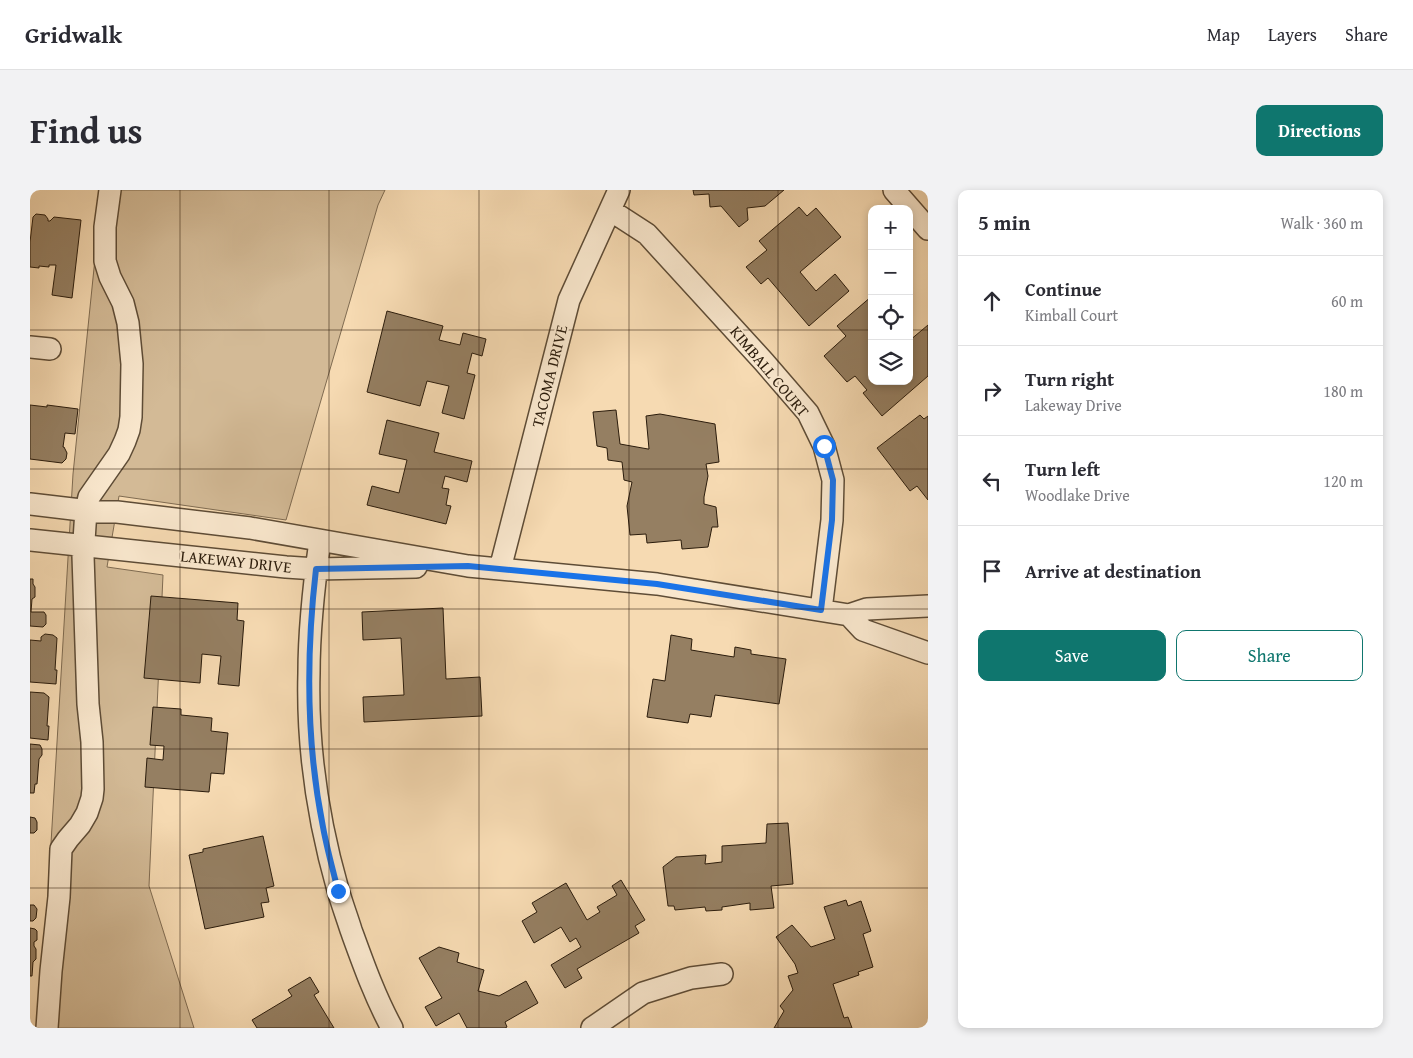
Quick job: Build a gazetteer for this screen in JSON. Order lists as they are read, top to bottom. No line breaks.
{"streets":{"street":["KIMBALL COURT","TACOMA DRIVE","LAKEWAY DRIVE"]},"crossings":[["KIMBALL COURT","TACOMA DRIVE"],["KIMBALL COURT","LAKEWAY DRIVE"],["TACOMA DRIVE","LAKEWAY DRIVE"]],"page":{"header":"Gridwalk","nav":["Map","Layers","Share"],"title":"Find us","buttons":["Directions",["Save","Share"]],"heading":["5 min","Walk · 360 m"],"map_buttons":["+","−"],"list":[["Continue","Kimball Court","60 m"],["Turn right","Lakeway Drive","180 m"],["Turn left","Woodlake Drive","120 m"],"Arrive at destination"]}}
